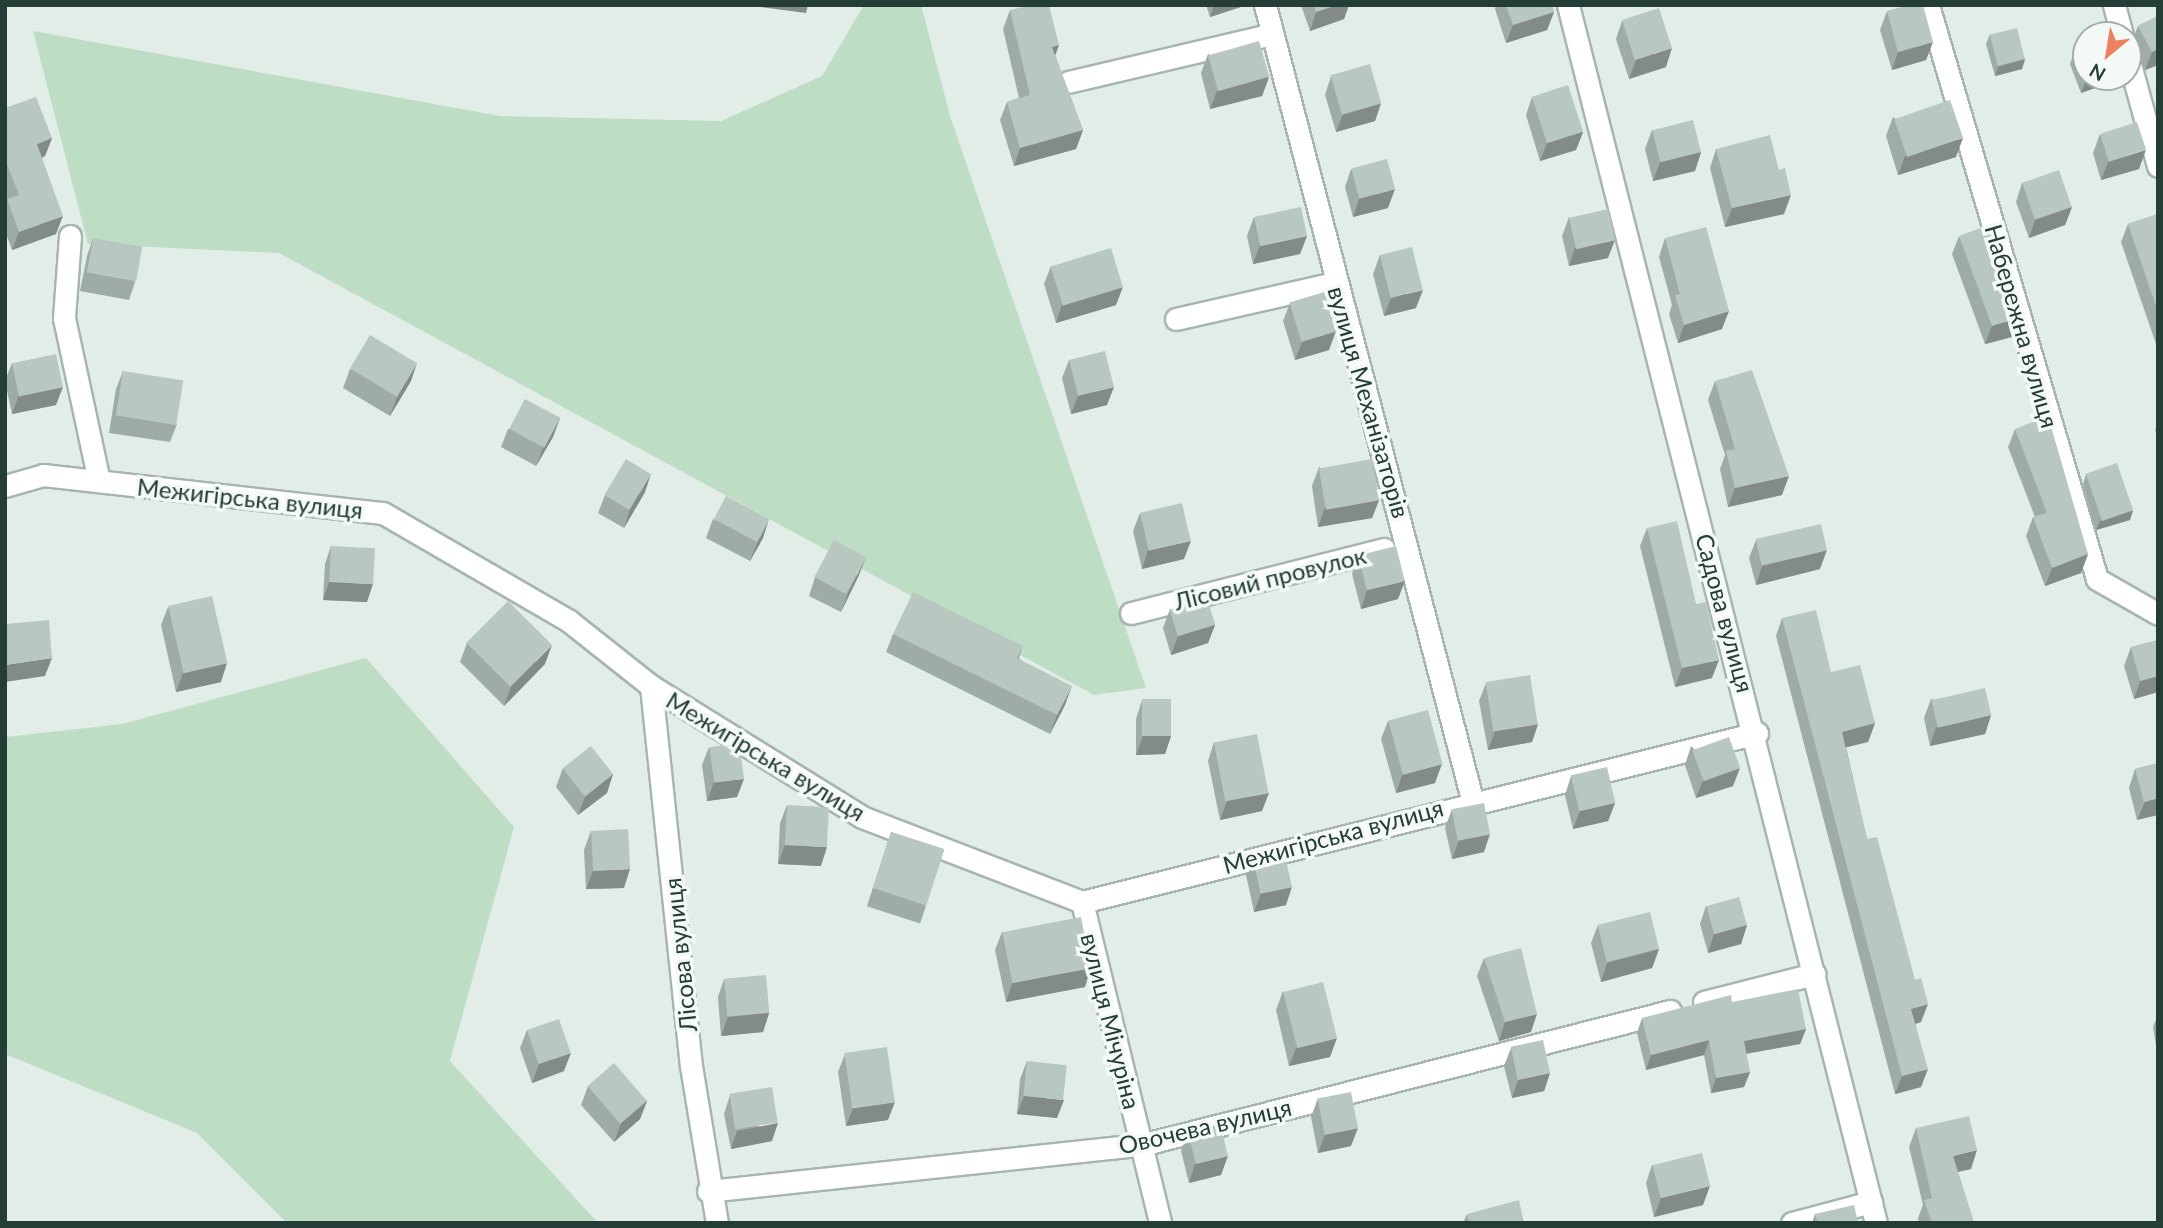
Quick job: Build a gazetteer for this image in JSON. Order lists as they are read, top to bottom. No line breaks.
{"streets":{"street":["Набережна вулиця","вулиця Механізаторів","Межигірська вулиця","Лісовий провулок","Садова вулиця","Лісова вулиця","вулиця Мічуріна","Овочева вулиця"]},"crossings":[["вулиця Механізаторів","Межигірська вулиця"],["вулиця Механізаторів","Лісовий провулок"],["Межигірська вулиця","Садова вулиця"],["Межигірська вулиця","Лісова вулиця"],["Межигірська вулиця","вулиця Мічуріна"],["Садова вулиця","Овочева вулиця"],["Лісова вулиця","Овочева вулиця"],["вулиця Мічуріна","Овочева вулиця"]],"north":"bottom left"}
